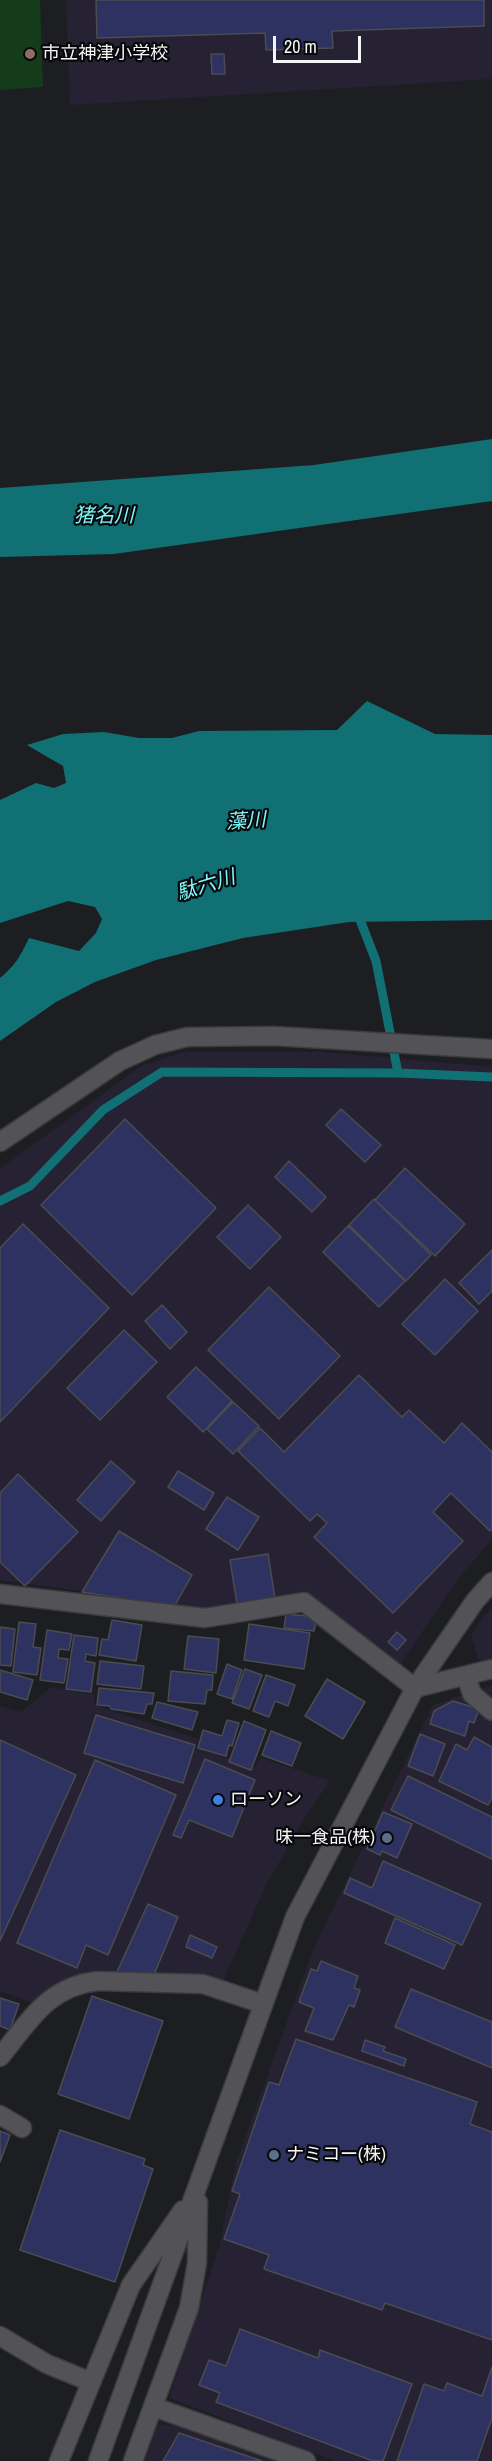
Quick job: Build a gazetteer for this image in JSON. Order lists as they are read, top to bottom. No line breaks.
{"water":["猪名川","藻川","駄六川"],"places":["市立神津小学校","ローソン","味一食品(株)","ナミコー(株)"],"scale_bar":"20 m"}
